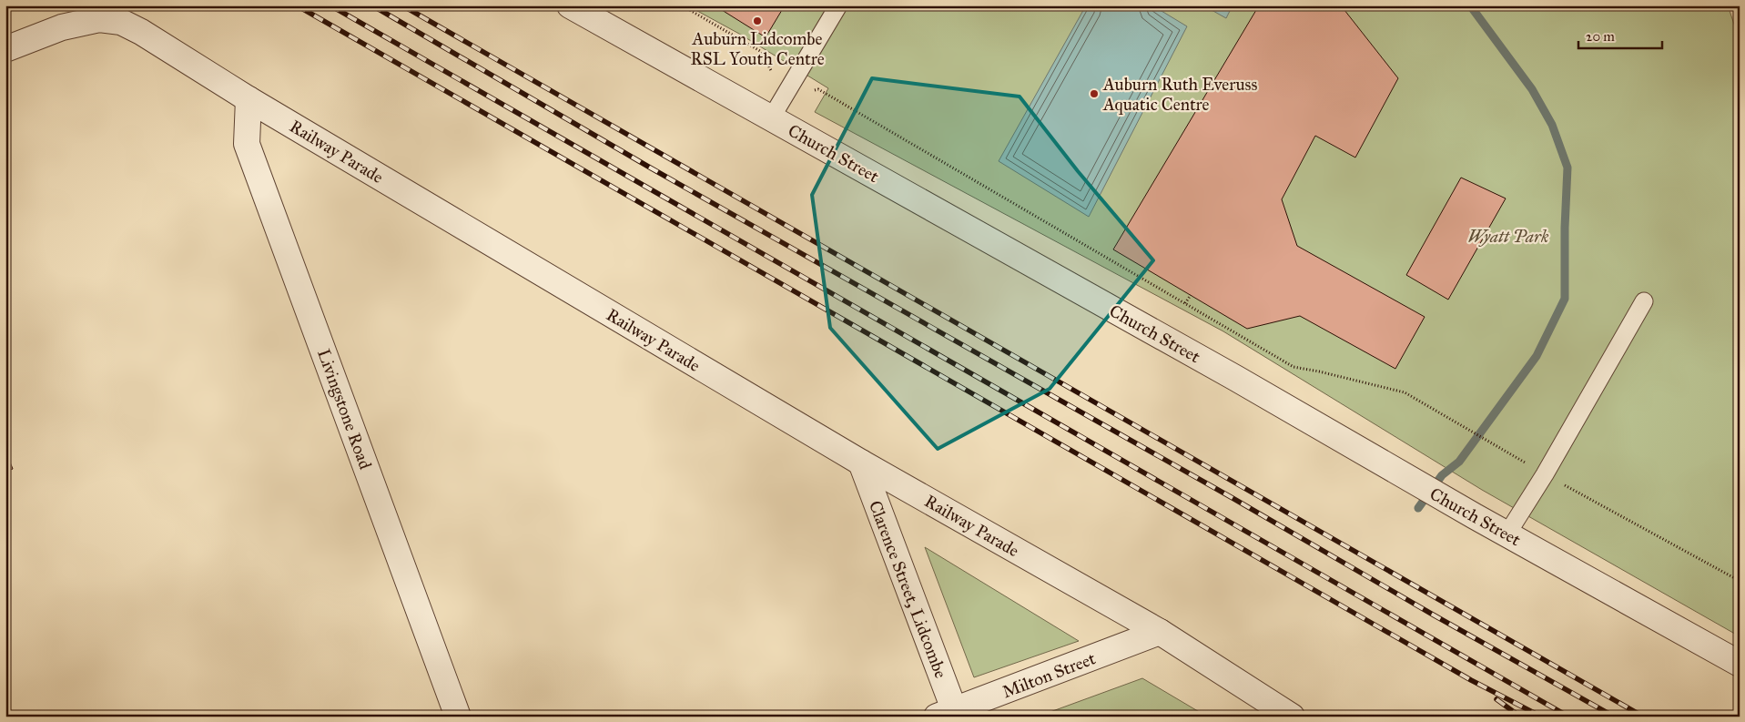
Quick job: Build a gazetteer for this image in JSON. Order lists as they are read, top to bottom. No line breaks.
{"streets":{"street":["Railway Parade","Church Street","Livingstone Road","Clarence Street, Lidcombe","Milton Street"]},"crossings":[["Railway Parade","Livingstone Road"],["Railway Parade","Clarence Street, Lidcombe"],["Railway Parade","Milton Street"],["Clarence Street, Lidcombe","Milton Street"]],"parks":["Wyatt Park"],"places":["Auburn Lidcombe RSL Youth Centre","Auburn Ruth Everuss Aquatic Centre"],"scale_bar":"20 m"}
